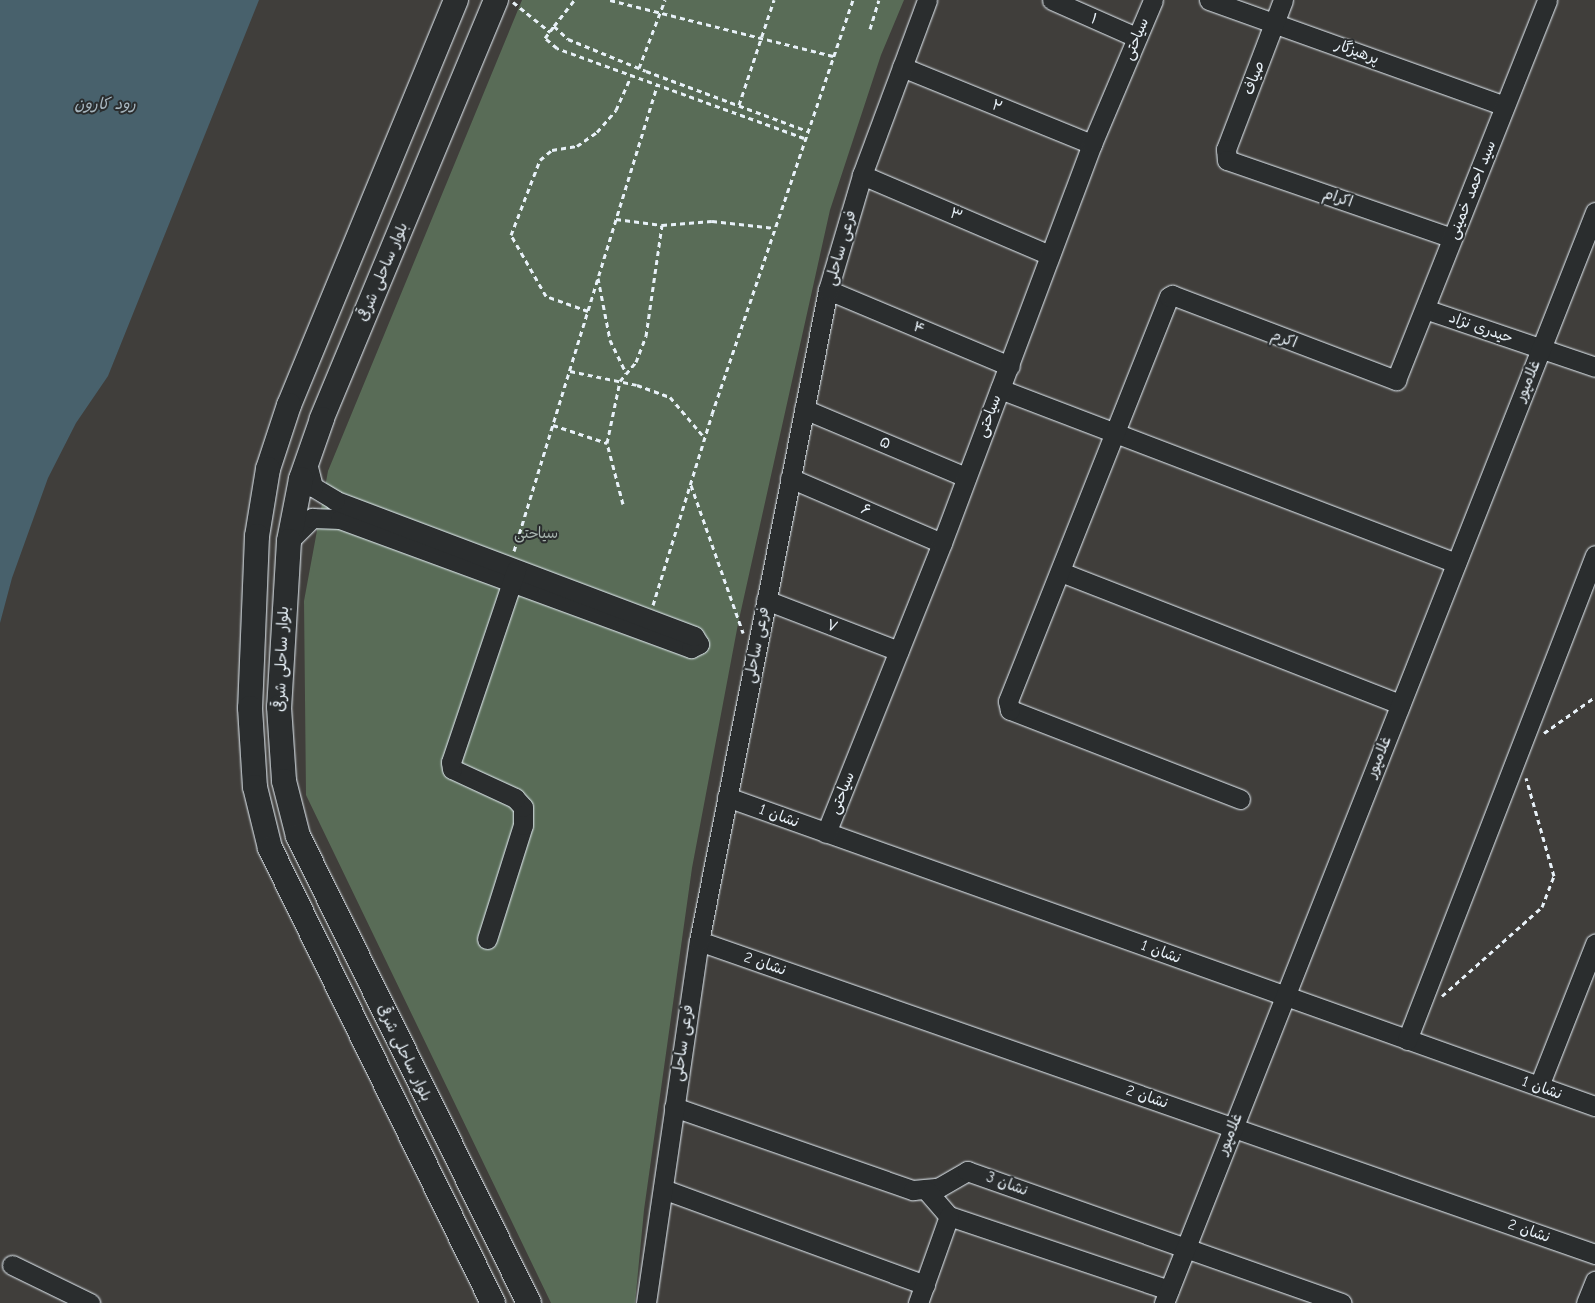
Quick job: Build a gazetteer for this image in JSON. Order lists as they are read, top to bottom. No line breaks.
{"streets":{"main road":["بلوار ساحلی شرقی"],"street":["۱","سیاحتی","پرهیزگار","صیاف","۲","سید احمد خمینی","اکرام","۳","فرعی ساحلی","۴","حیدری نژاد","اکرم","غلامپور","۵","۶","۷","نشان 1","نشان 2","نشان 3"]},"crossings":[["۱","سیاحتی"],["سیاحتی","۲"],["سیاحتی","۳"],["سیاحتی","۴"],["سیاحتی","۵"],["سیاحتی","۶"],["سیاحتی","۷"],["سیاحتی","نشان 1"],["پرهیزگار","صیاف"],["پرهیزگار","سید احمد خمینی"],["صیاف","اکرام"],["۲","فرعی ساحلی"],["سید احمد خمینی","اکرام"],["سید احمد خمینی","حیدری نژاد"],["سید احمد خمینی","اکرم"],["۳","فرعی ساحلی"],["فرعی ساحلی","۴"],["فرعی ساحلی","۵"],["فرعی ساحلی","۶"],["فرعی ساحلی","۷"],["فرعی ساحلی","نشان 1"],["فرعی ساحلی","نشان 2"],["حیدری نژاد","غلامپور"],["غلامپور","نشان 1"],["غلامپور","نشان 2"],["غلامپور","نشان 3"]],"water":["رود کارون"],"parks":["سیاحتی"]}
